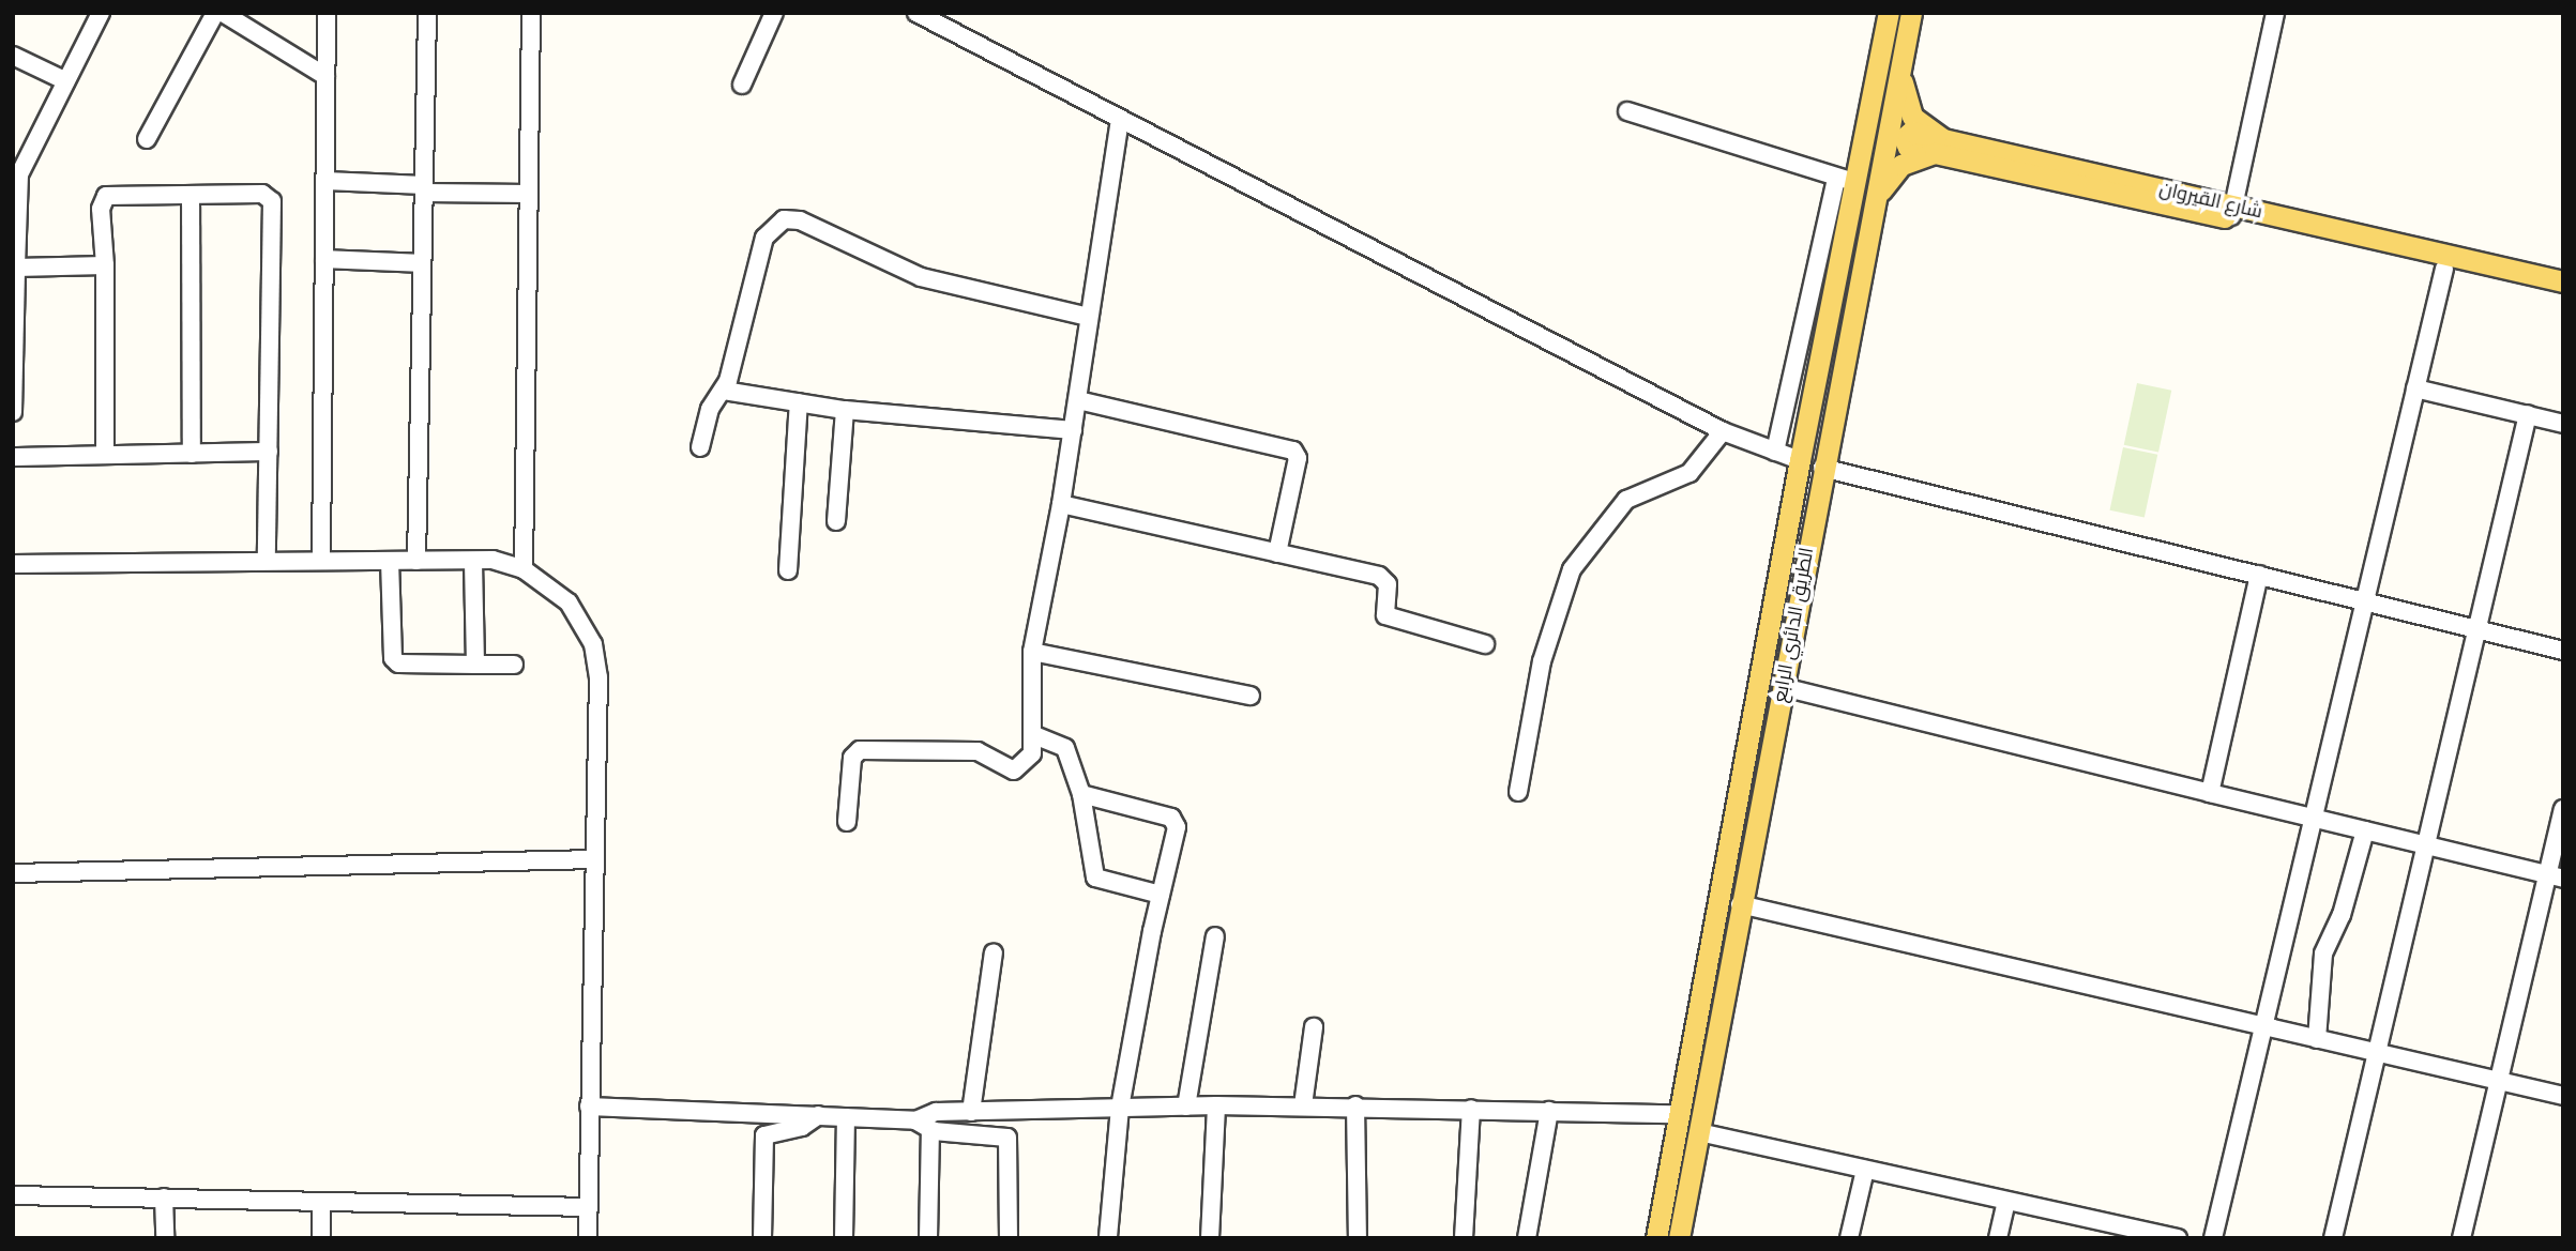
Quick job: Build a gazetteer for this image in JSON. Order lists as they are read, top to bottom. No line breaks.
{"streets":{"main road":["شارع القيروان","الطريق الدائري الرابع"]},"crossings":[["شارع القيروان","الطريق الدائري الرابع"]]}
